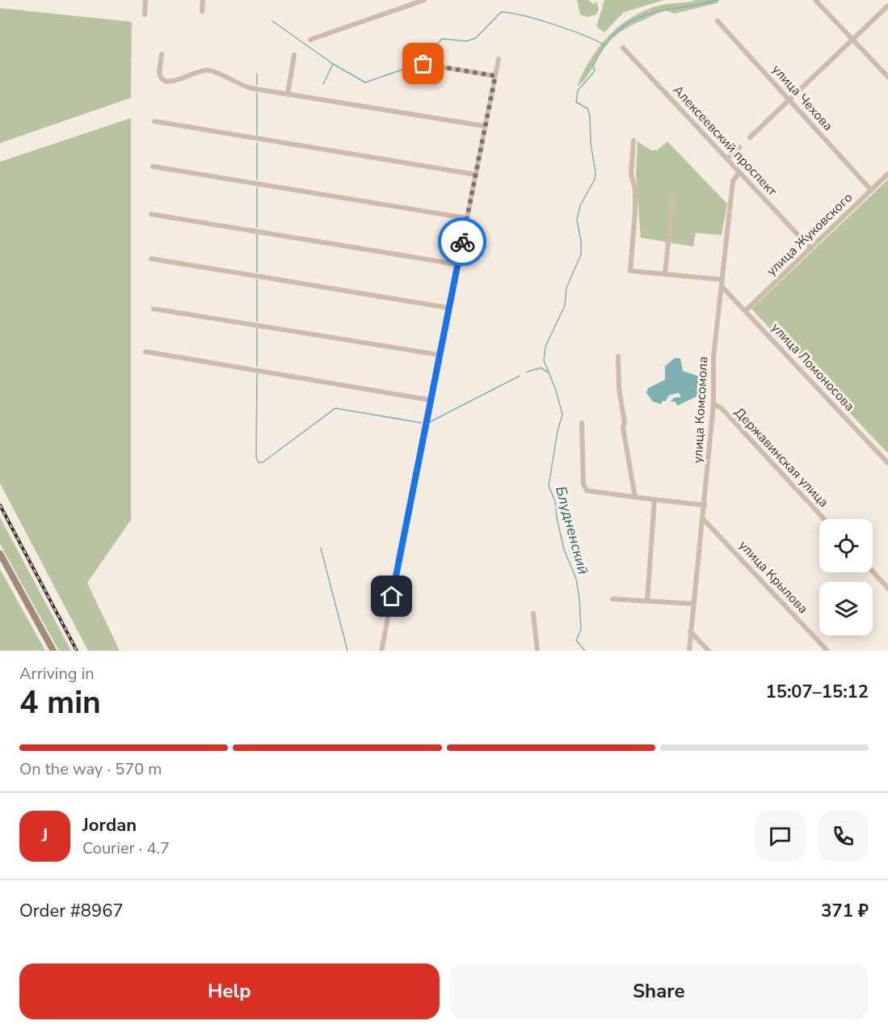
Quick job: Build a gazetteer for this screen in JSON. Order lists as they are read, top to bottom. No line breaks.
{"streets":{"street":["улица Чехова","Алексеевский проспект","улица Жуковского","улица Ломоносова","улица Комсомола","Державинская улица","улица Крылова"]},"crossings":[["улица Чехова","улица Жуковского"],["Алексеевский проспект","улица Жуковского"],["Алексеевский проспект","улица Комсомола"],["улица Жуковского","улица Ломоносова"],["улица Ломоносова","улица Комсомола"],["улица Комсомола","Державинская улица"],["улица Комсомола","улица Крылова"]],"water":["Блудненский"],"page":{"heading":["4 min","Arriving in","15:07–15:12"],"panel":["Jordan","Courier · 4.7","Order #8967","371 ₽"],"bar":"On the way · 570 m","round":"J","buttons":["Help","Share"]}}
